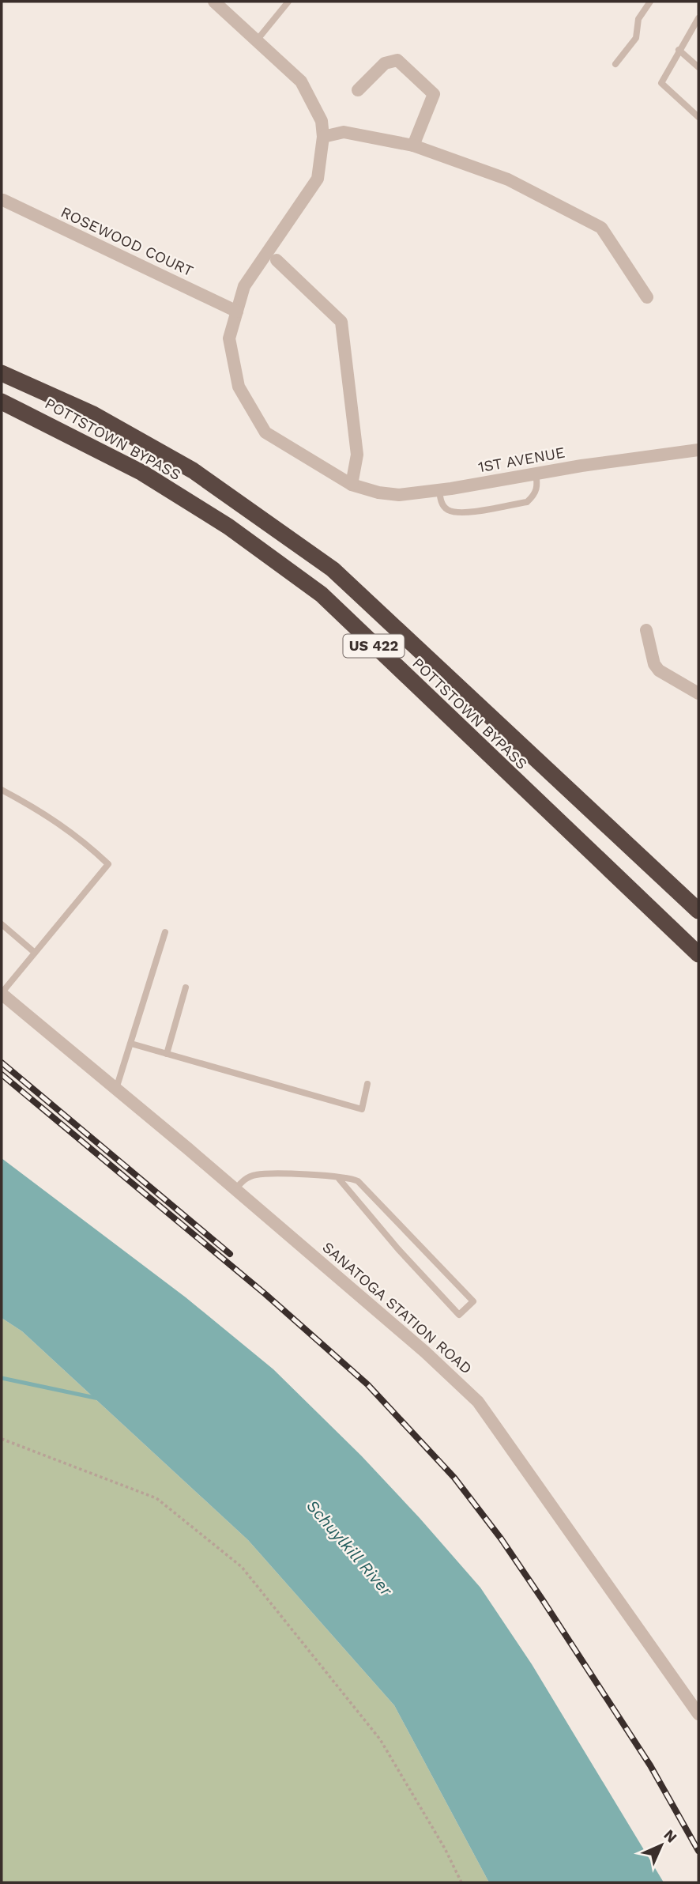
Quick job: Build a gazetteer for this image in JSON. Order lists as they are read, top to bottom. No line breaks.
{"streets":{"highway":["POTTSTOWN BYPASS","US 422"],"street":["ROSEWOOD COURT","1ST AVENUE","SANATOGA STATION ROAD"]},"crossings":[["ROSEWOOD COURT","1ST AVENUE"]],"water":["Schuylkill River"],"north":"top right"}
